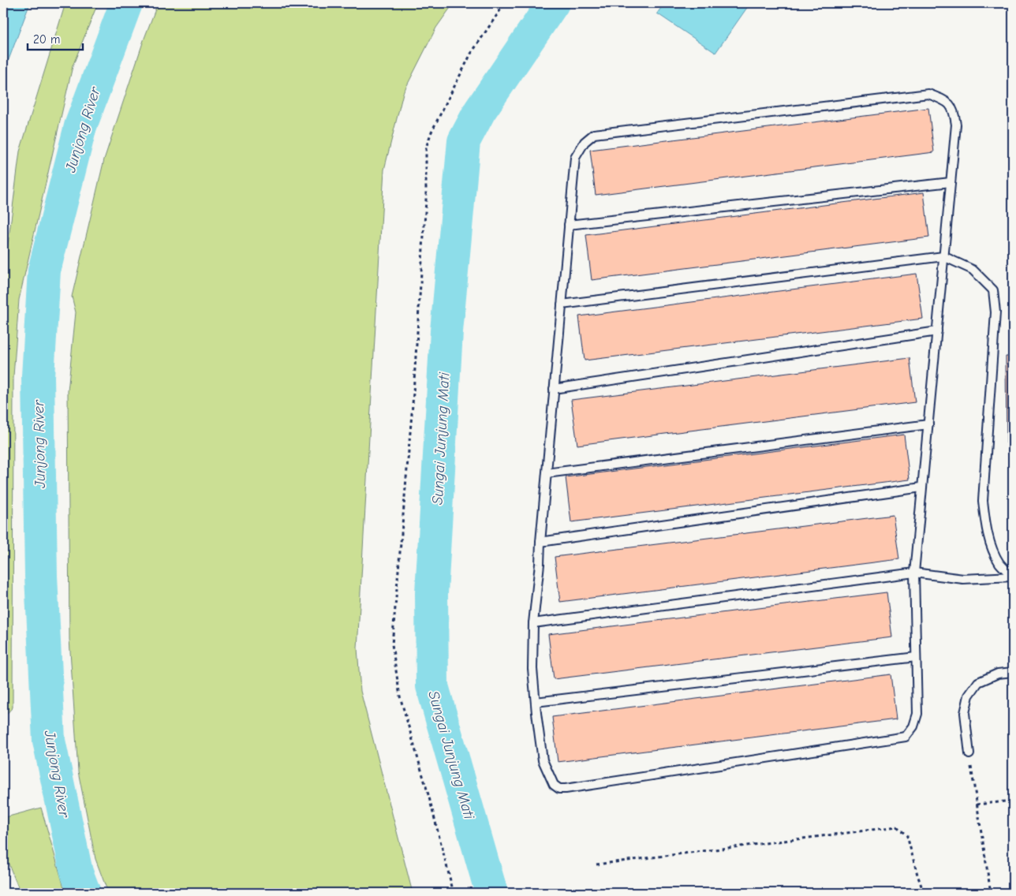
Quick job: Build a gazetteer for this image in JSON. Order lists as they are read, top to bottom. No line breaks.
{"water":["Junjong River","Sungai Junjung Mati"],"scale_bar":"20 m"}
